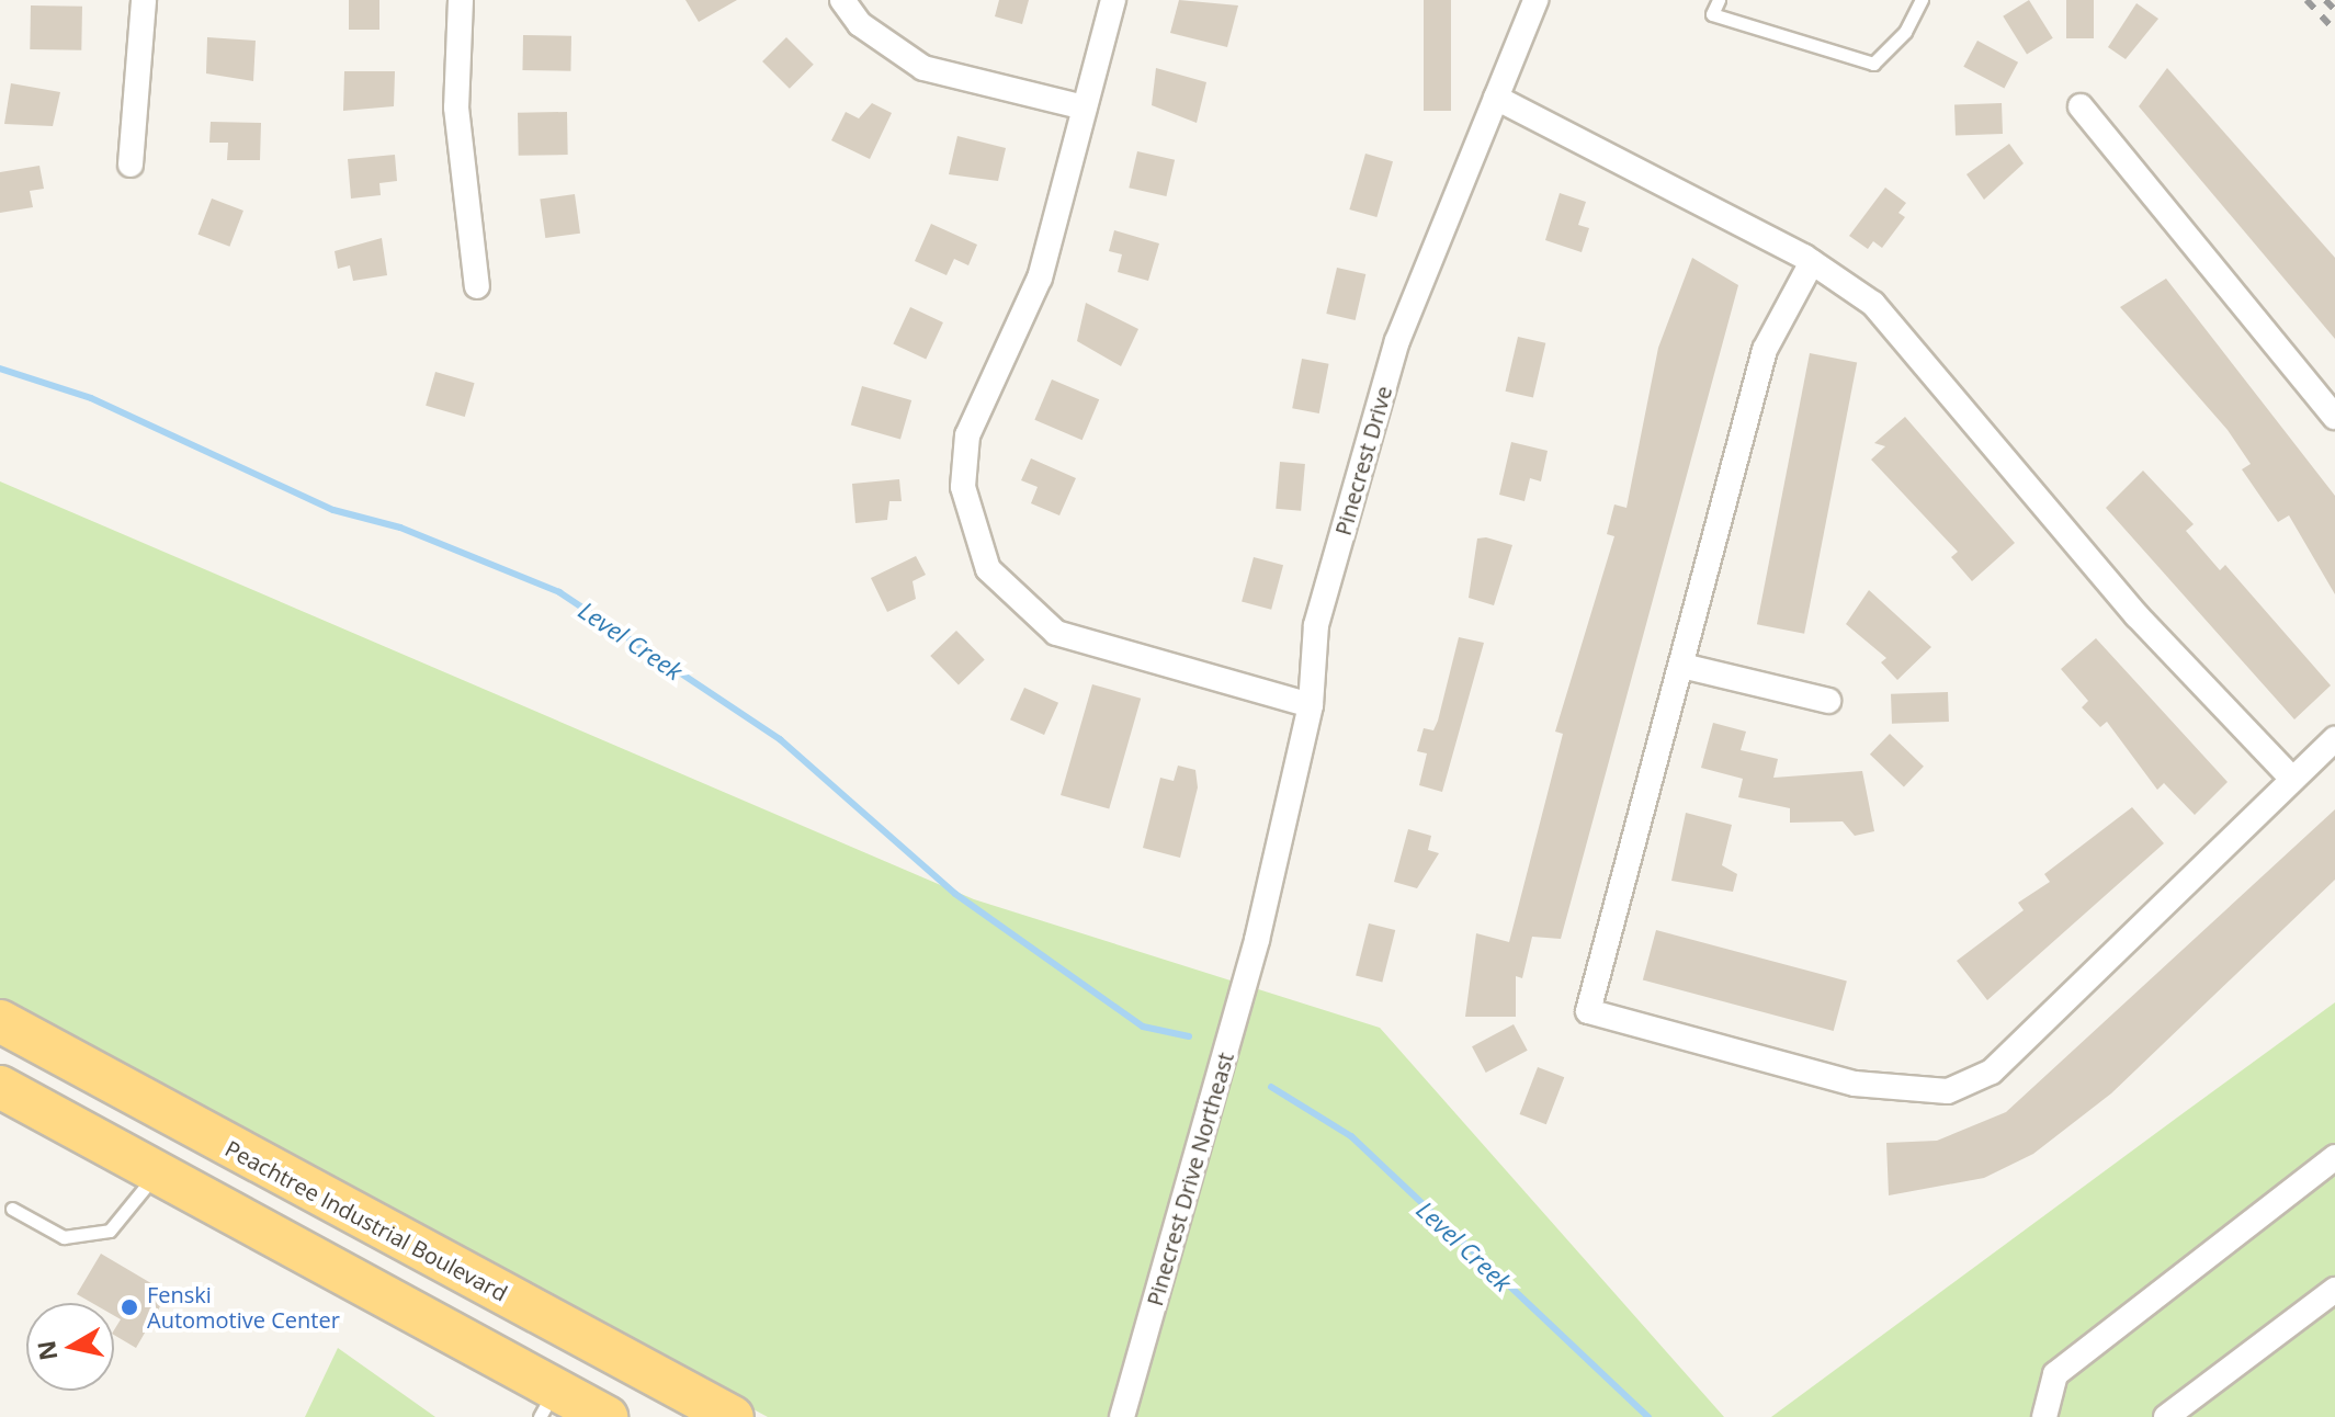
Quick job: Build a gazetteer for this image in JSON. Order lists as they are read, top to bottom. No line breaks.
{"streets":{"highway":["Peachtree Industrial Boulevard"],"street":["Pinecrest Drive","Pinecrest Drive Northeast"]},"crossings":[["Pinecrest Drive","Pinecrest Drive Northeast"]],"water":["Level Creek"],"places":["Fenski Automotive Center"],"north":"left"}
